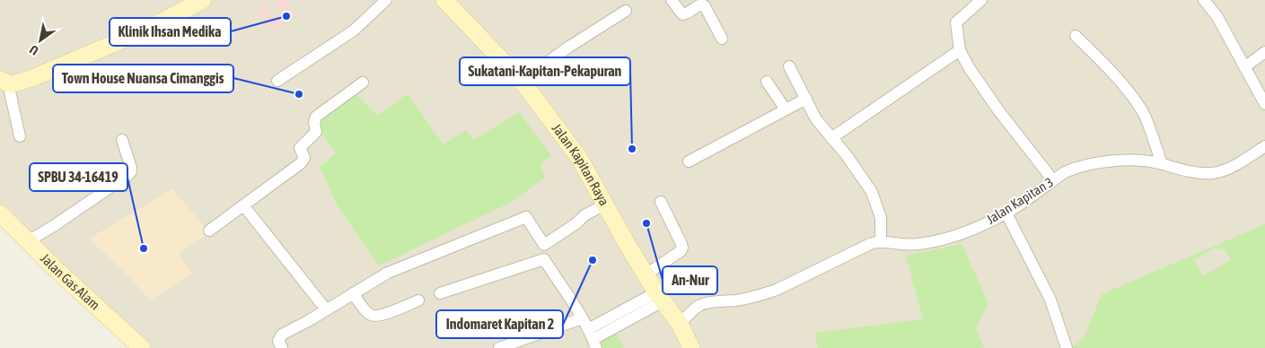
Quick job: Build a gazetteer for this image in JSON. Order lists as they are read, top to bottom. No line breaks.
{"streets":{"street":["Jalan Kapitan Raya","Jalan Kapitan 3","Jalan Gas Alam"]},"crossings":[["Jalan Kapitan Raya","Jalan Kapitan 3"]],"places":["Klinik Ihsan Medika","Town House Nuansa Cimanggis","Sukatani-Kapitan-Pekapuran","An-Nur","SPBU 34-16419","Indomaret Kapitan 2"],"north":"bottom left"}
